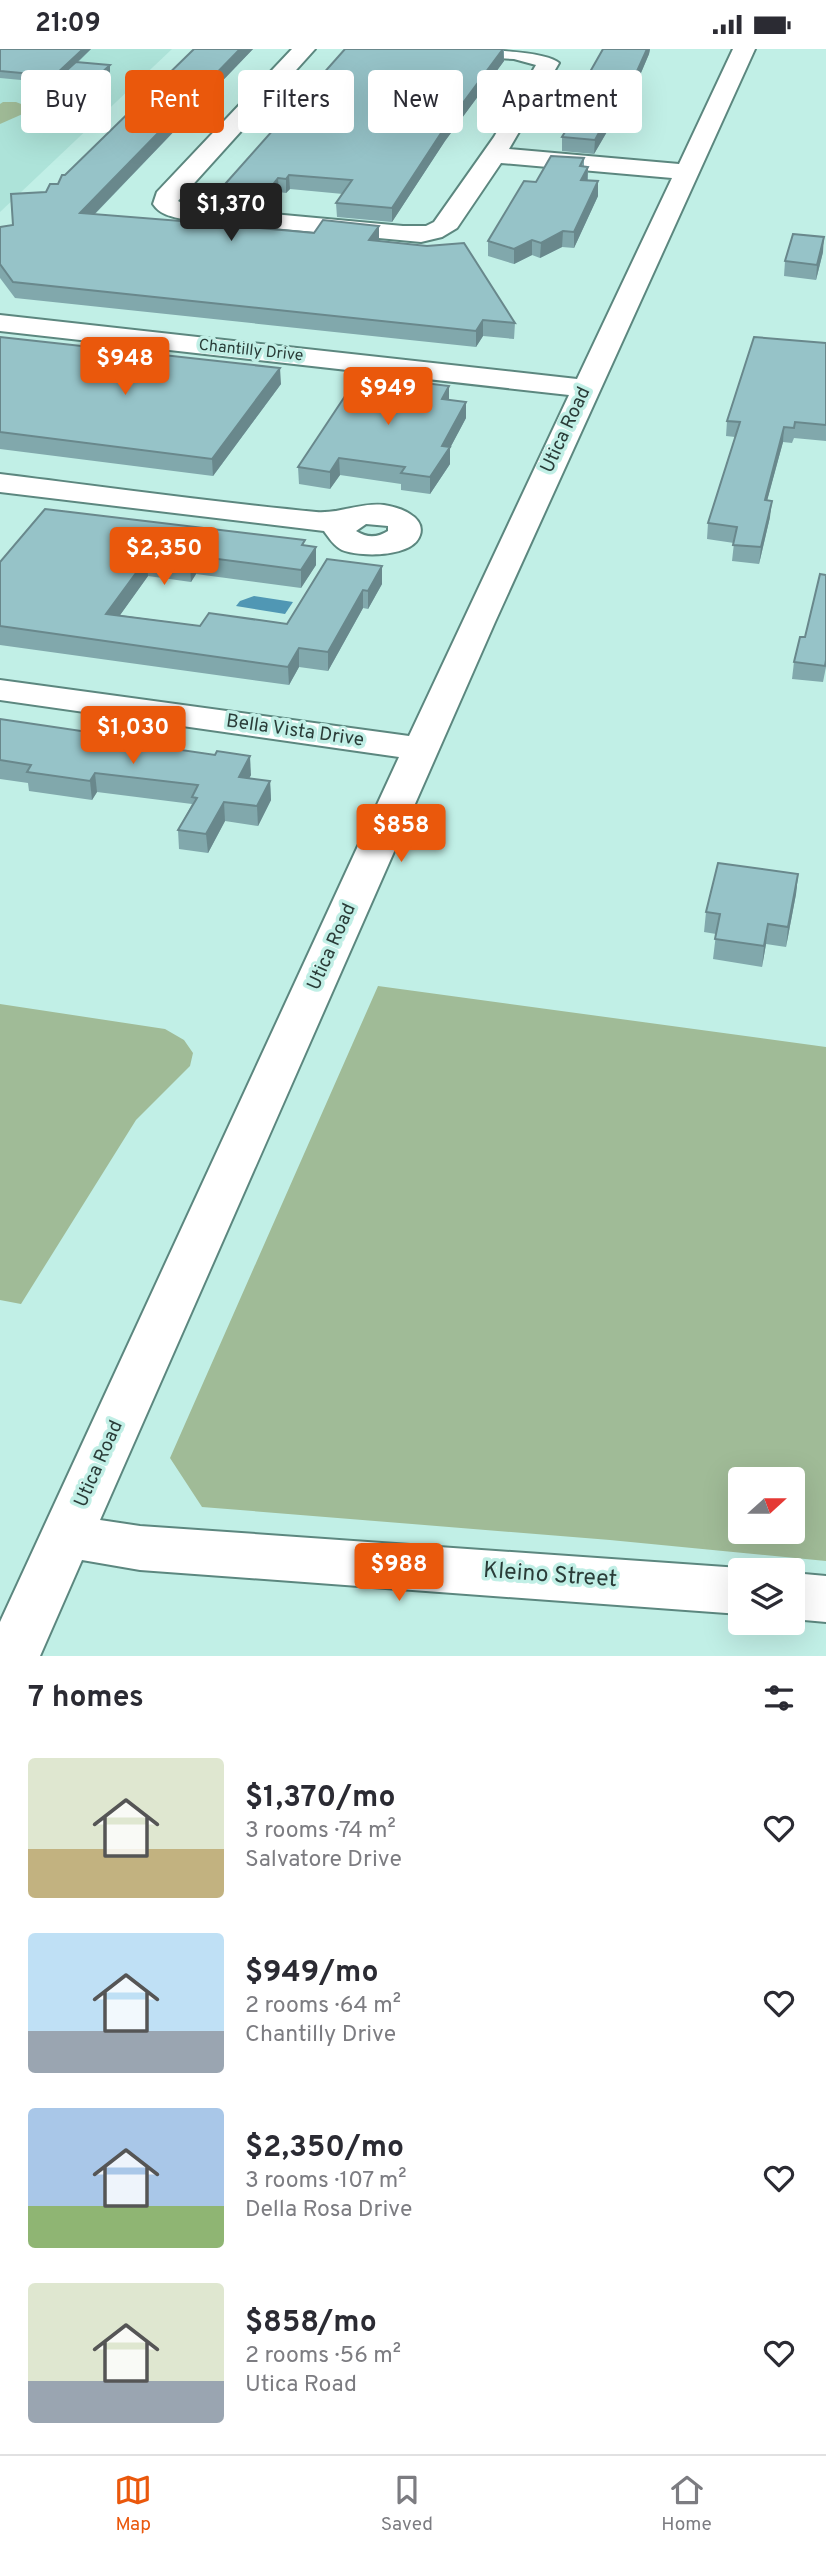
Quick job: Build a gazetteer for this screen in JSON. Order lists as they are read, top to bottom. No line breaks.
{"streets":{"street":["Chantilly Drive","Utica Road","Bella Vista Drive","Kleino Street"]},"crossings":[["Chantilly Drive","Utica Road"],["Utica Road","Bella Vista Drive"],["Utica Road","Kleino Street"]],"north":"right","page":{"status":"21:09","chip":["Buy","Rent","Filters","New","Apartment"],"price":["$1,370","$948","$949","$2,350","$1,030","$858","$988"],"heading":"7 homes","list":[{"name":"$1,370/mo","note":"3 rooms · 74 m² · Salvatore Drive"},{"name":"$949/mo","note":"2 rooms · 64 m² · Chantilly Drive"},{"name":"$2,350/mo","note":"3 rooms · 107 m² · Della Rosa Drive"},{"name":"$858/mo","note":"2 rooms · 56 m² · Utica Road"}],"tabs":["Map","Saved","Home"]}}
